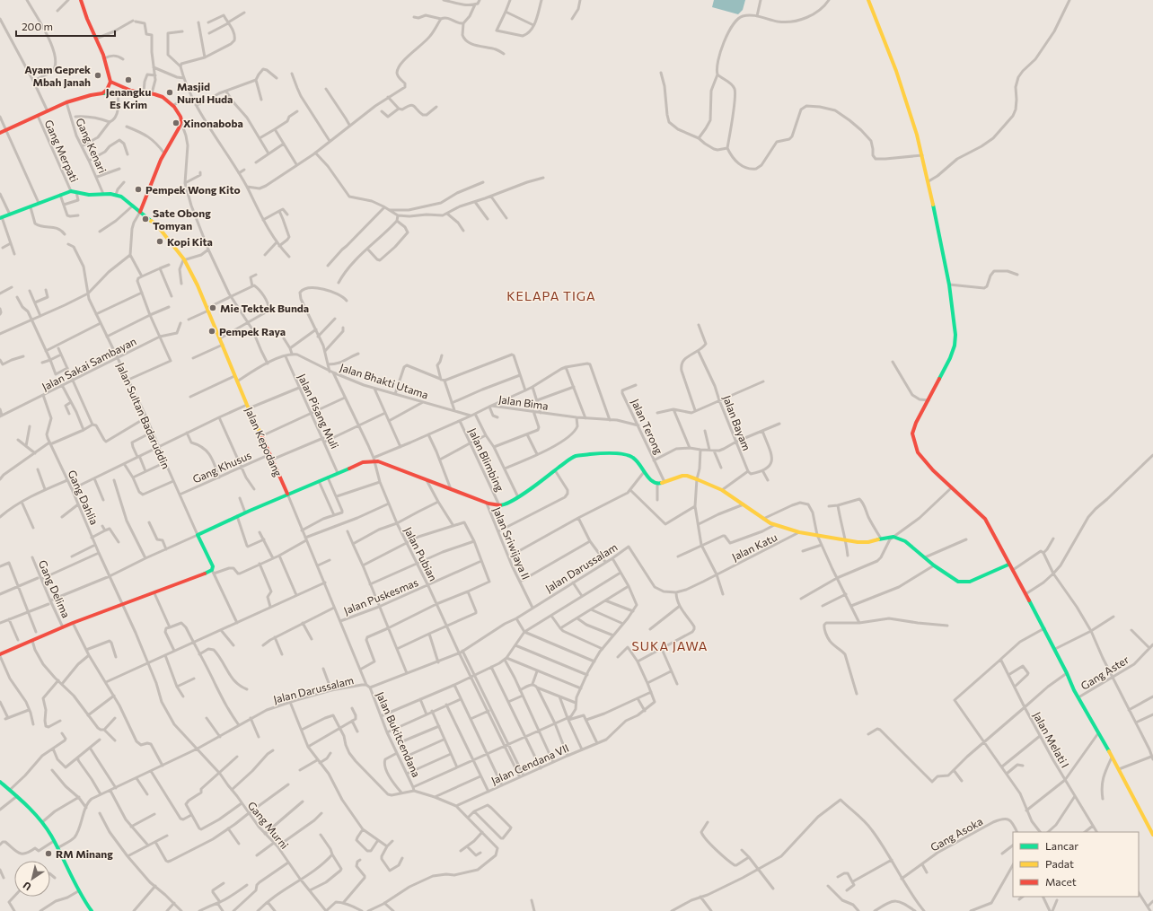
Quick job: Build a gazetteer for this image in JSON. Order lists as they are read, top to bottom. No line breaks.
{"streets":{"main road":["Jalan Sultan Badaruddin","Jalan Kepodang"],"street":["Gang Kenari","Gang Merpati","Jalan Sakai Sambayan","Jalan Bhakti Utama","Jalan Bima","Jalan Pisang Muli","Jalan Bayam","Jalan Terong","Jalan Blimbing","Gang Khusus","Gang Dahlia","Jalan Sriwijaya II","Jalan Katu","Jalan Pubian","Jalan Darussalam","Gang Delima","Jalan Puskesmas","Gang Aster","Jalan Bukitcendana","Jalan Melati I","Jalan Cendana VII","Gang Murni","Gang Asoka"]},"crossings":[["Jalan Sakai Sambayan","Jalan Sultan Badaruddin"],["Jalan Sakai Sambayan","Gang Dahlia"],["Jalan Bhakti Utama","Jalan Bima"],["Jalan Bhakti Utama","Jalan Pubian"],["Jalan Bima","Jalan Terong"],["Jalan Bima","Jalan Blimbing"],["Jalan Bima","Jalan Pubian"],["Jalan Sultan Badaruddin","Gang Khusus"],["Jalan Kepodang","Gang Khusus"],["Jalan Kepodang","Jalan Darussalam"],["Jalan Kepodang","Jalan Puskesmas"],["Gang Dahlia","Gang Murni"],["Jalan Sriwijaya II","Jalan Darussalam"],["Jalan Katu","Jalan Darussalam"],["Jalan Pubian","Jalan Darussalam"],["Jalan Pubian","Jalan Puskesmas"],["Jalan Pubian","Jalan Cendana VII"],["Jalan Darussalam","Jalan Bukitcendana"],["Jalan Darussalam","Gang Murni"],["Jalan Bukitcendana","Jalan Cendana VII"]],"districts":["KELAPA TIGA","SUKA JAWA"],"places":["Ayam Geprek Mbah Janah","Jenangku Es Krim","Masjid Nurul Huda","Xinonaboba","Pempek Wong Kito","Sate Obong Tomyan","Kopi Kita","Mie Tektek Bunda","Pempek Raya","RM Minang"],"legend":["Lancar","Padat","Macet"],"scale_bar":"200 m","north":"bottom left"}
